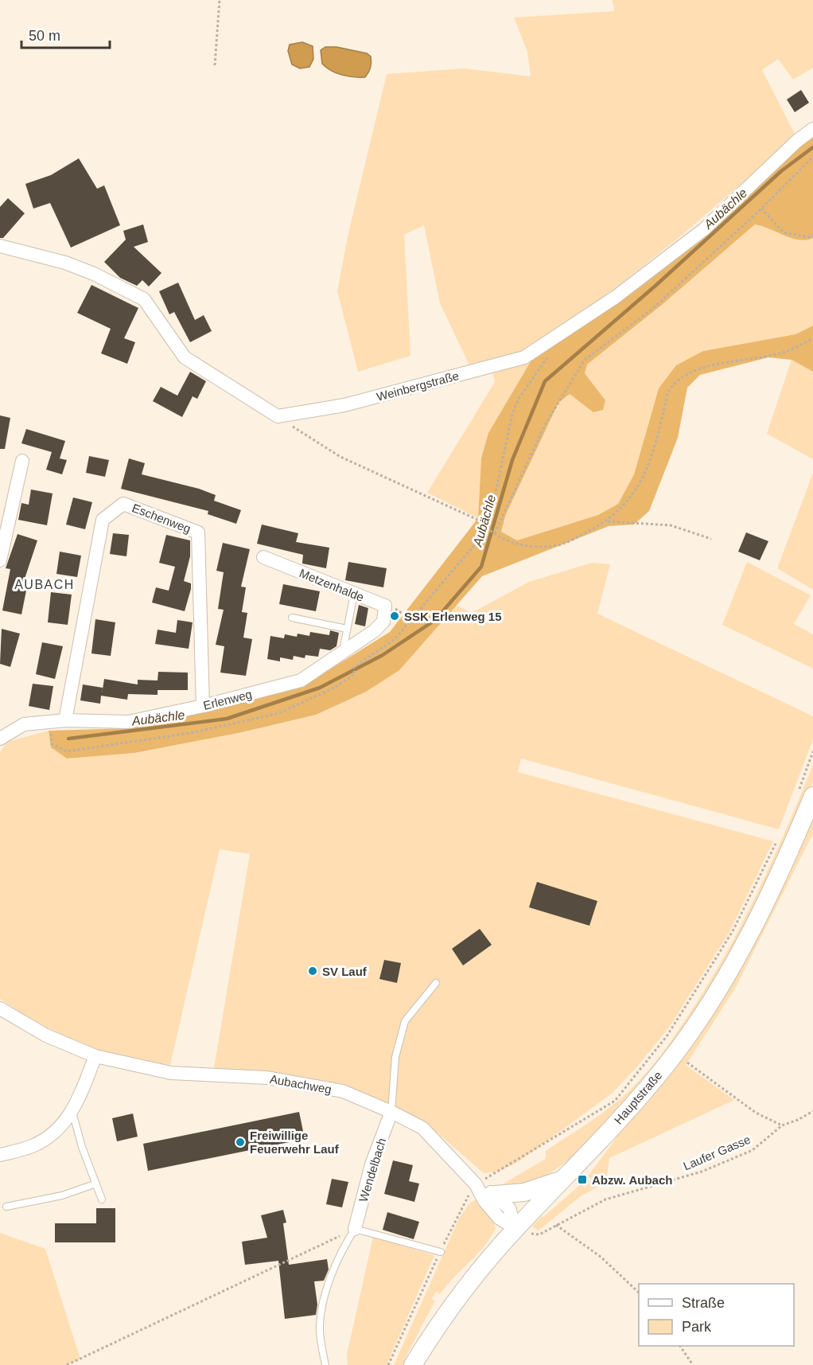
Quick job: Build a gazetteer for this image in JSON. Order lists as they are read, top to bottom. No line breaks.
{"streets":{"main road":["Hauptstraße"],"street":["Weinbergstraße","Eschenweg","Metzenhalde","Erlenweg","Aubachweg","Wendelbach"],"path":["Laufer Gasse"]},"crossings":[["Eschenweg","Erlenweg"],["Metzenhalde","Erlenweg"],["Aubachweg","Hauptstraße"],["Aubachweg","Laufer Gasse"],["Aubachweg","Wendelbach"],["Hauptstraße","Laufer Gasse"]],"districts":["AUBACH"],"water":["Aubächle"],"places":{"other":["SSK Erlenweg 15","SV Lauf","Freiwillige Feuerwehr Lauf"],"transit":["Abzw. Aubach"]},"legend":["Straße","Park"],"scale_bar":"50 m"}
